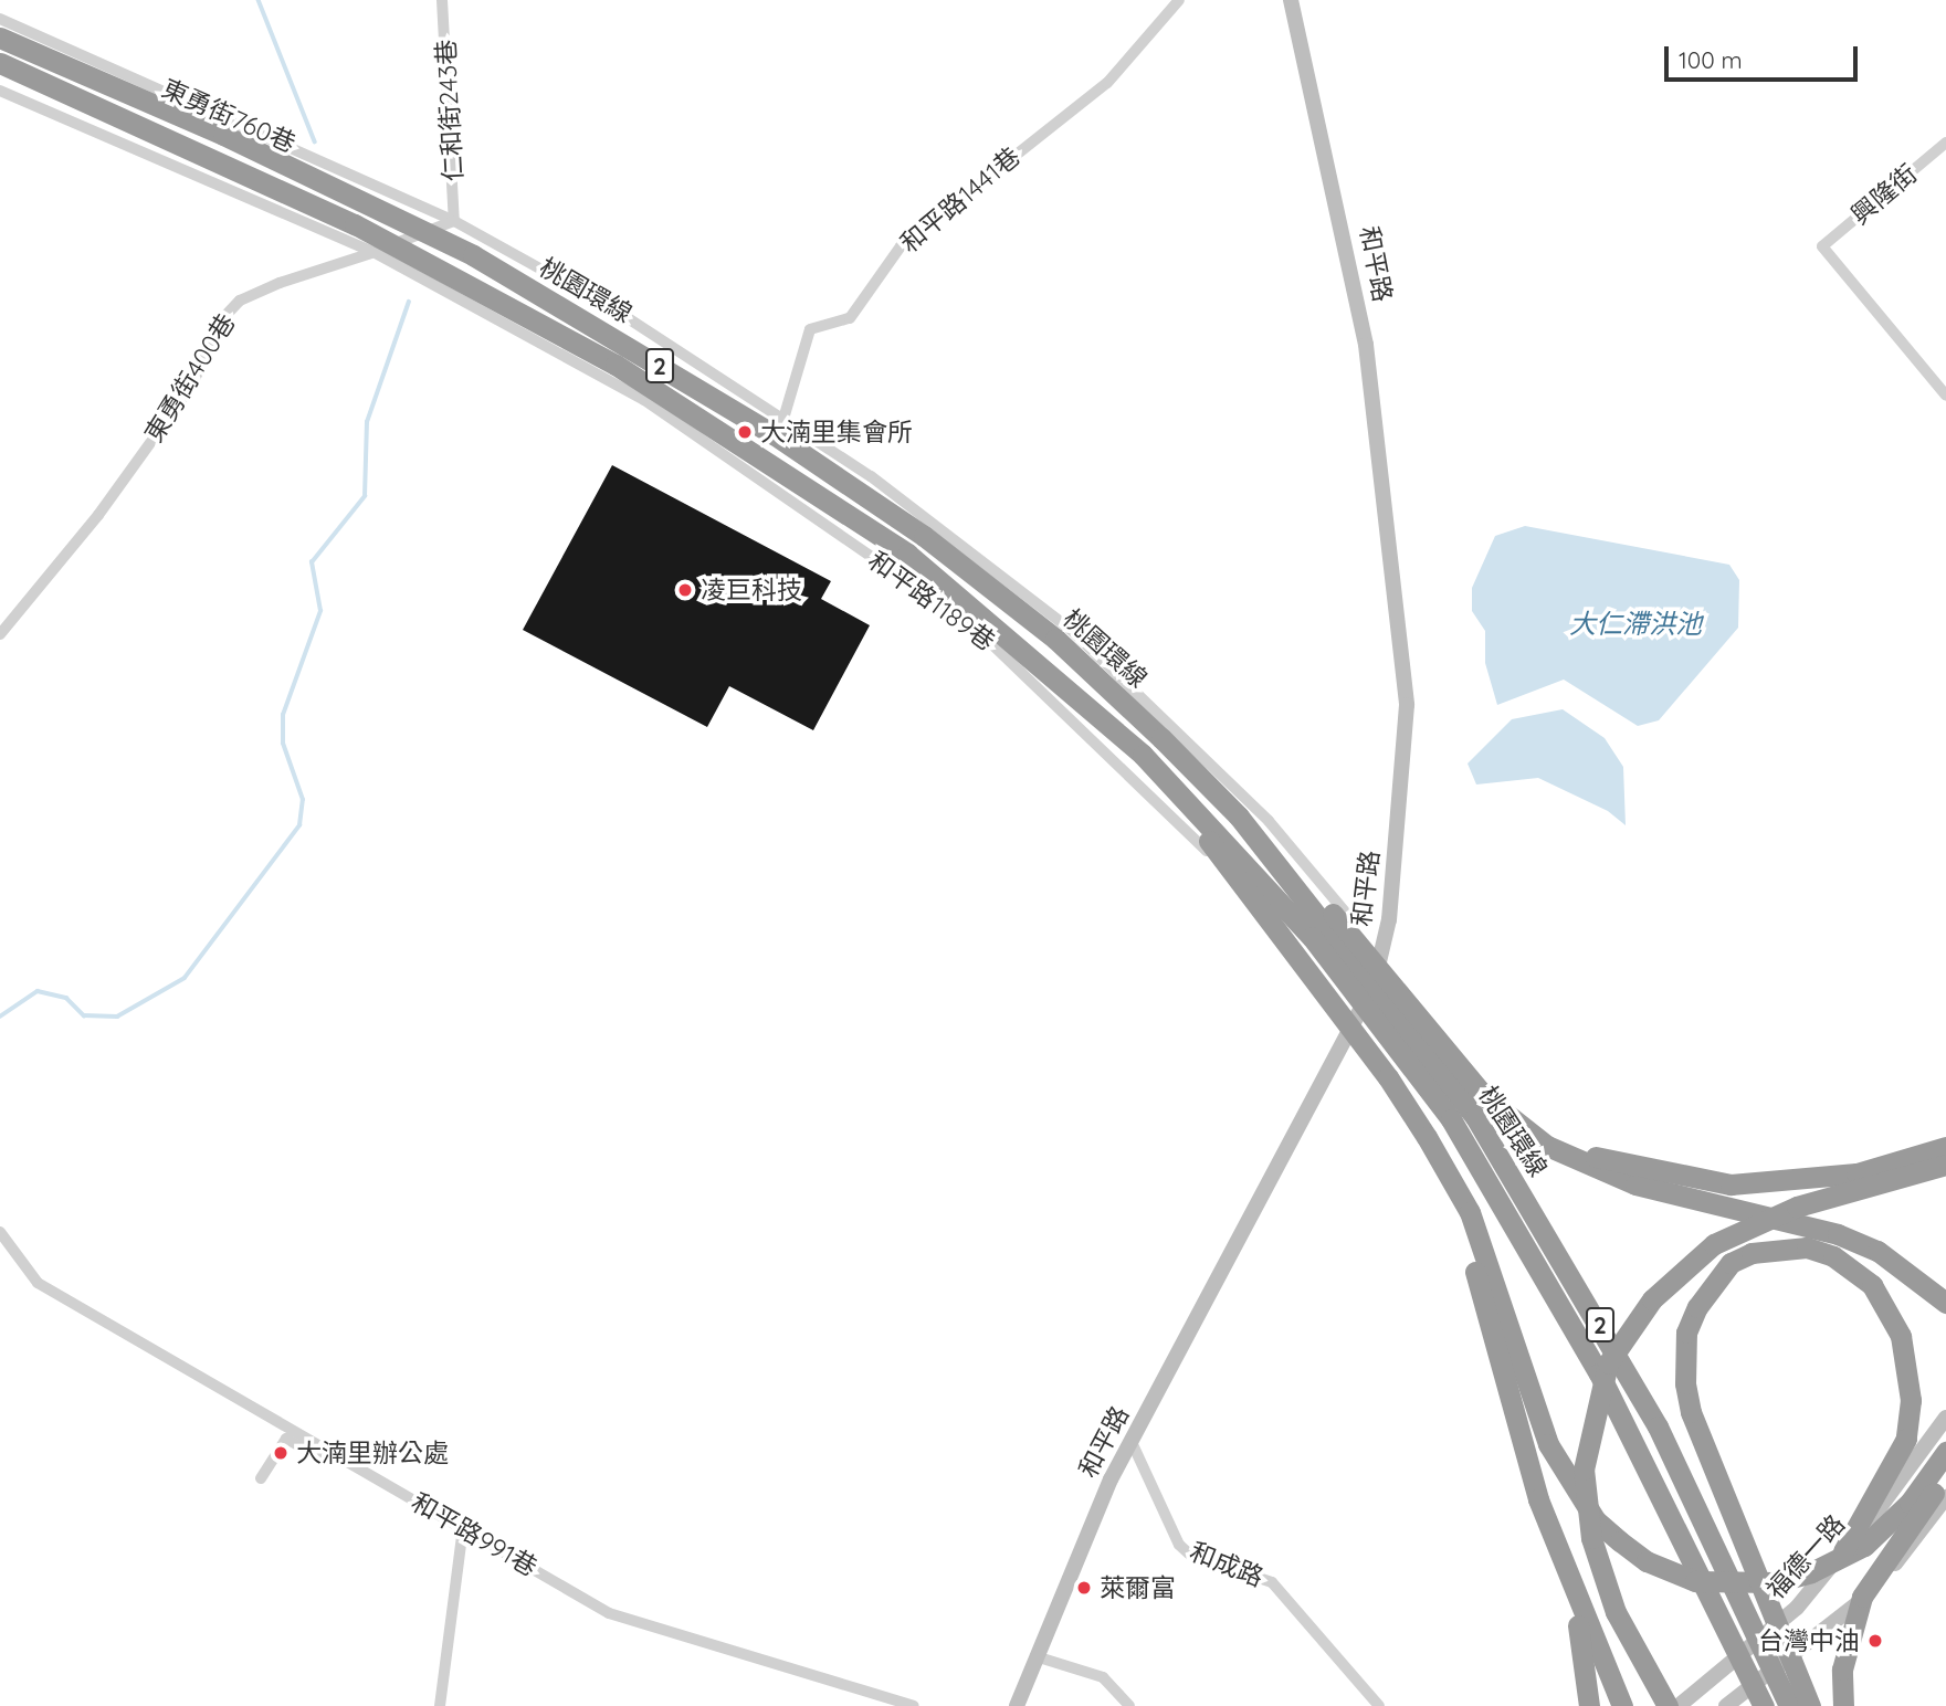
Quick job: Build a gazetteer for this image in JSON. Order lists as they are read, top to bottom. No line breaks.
{"streets":{"highway":["桃園環線","2"],"street":["仁和街243巷","東勇街760巷","興隆街","和平路1441巷","和平路","東勇街400巷","和平路1189巷","和平路991巷","福德一路","和成路"]},"crossings":[["仁和街243巷","東勇街760巷"],["仁和街243巷","東勇街400巷"],["東勇街760巷","東勇街400巷"],["和平路","和平路1189巷"],["和平路","和成路"],["東勇街400巷","和平路1189巷"]],"water":["大仁滯洪池"],"places":["大湳里集會所","凌巨科技","大湳里辦公處","萊爾富","台灣中油"],"scale_bar":"100 m"}
